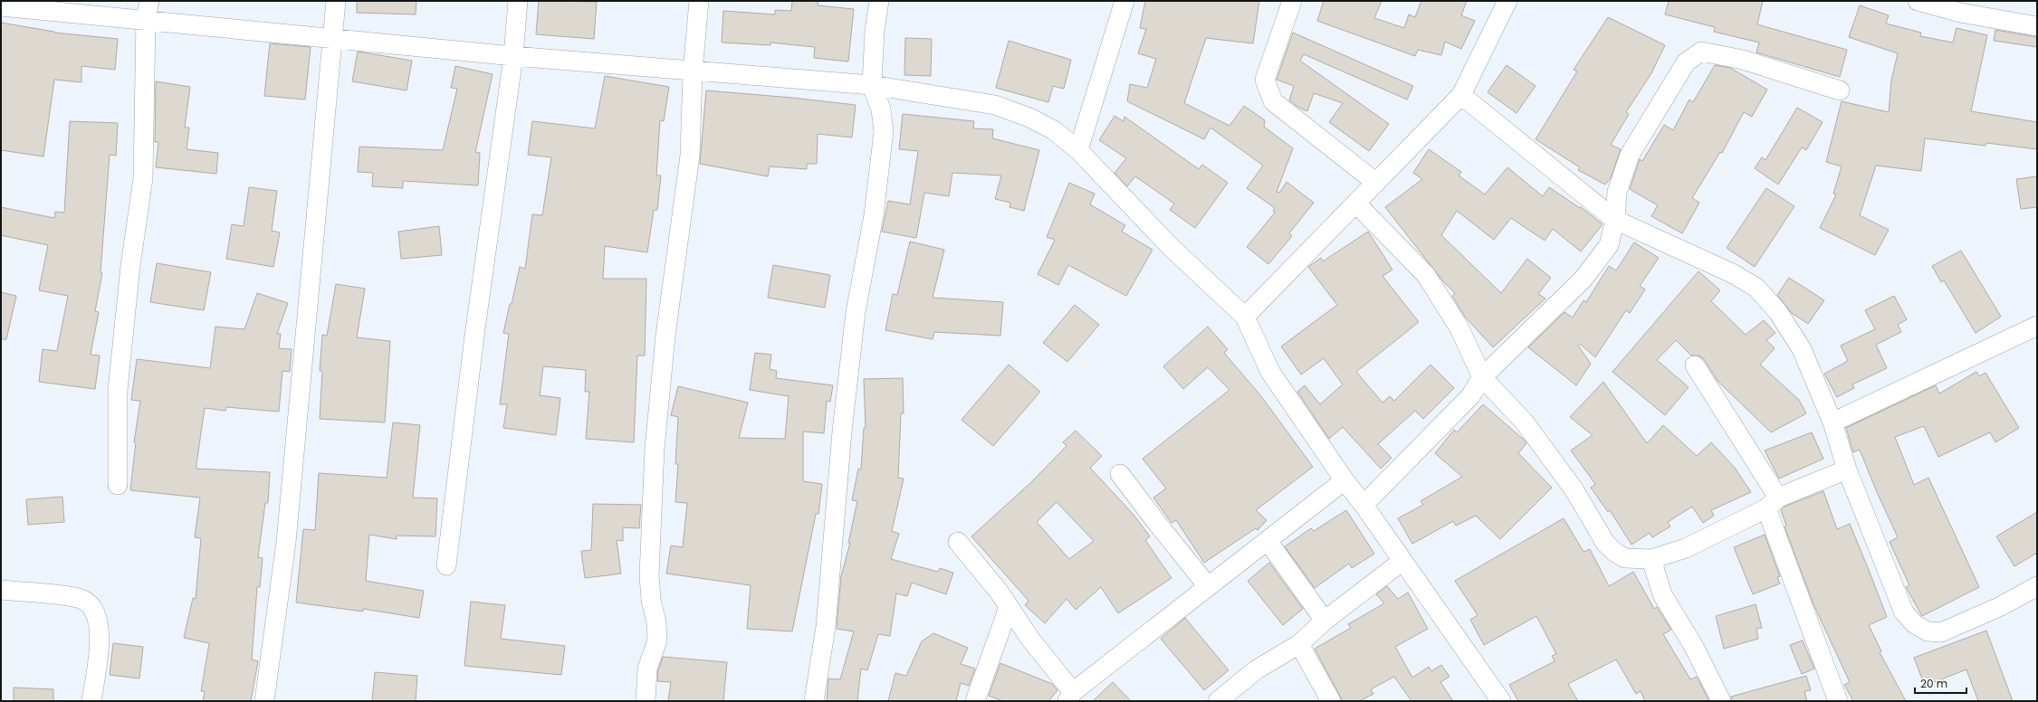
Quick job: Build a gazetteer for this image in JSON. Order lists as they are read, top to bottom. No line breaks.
{"scale_bar":"20 m"}
